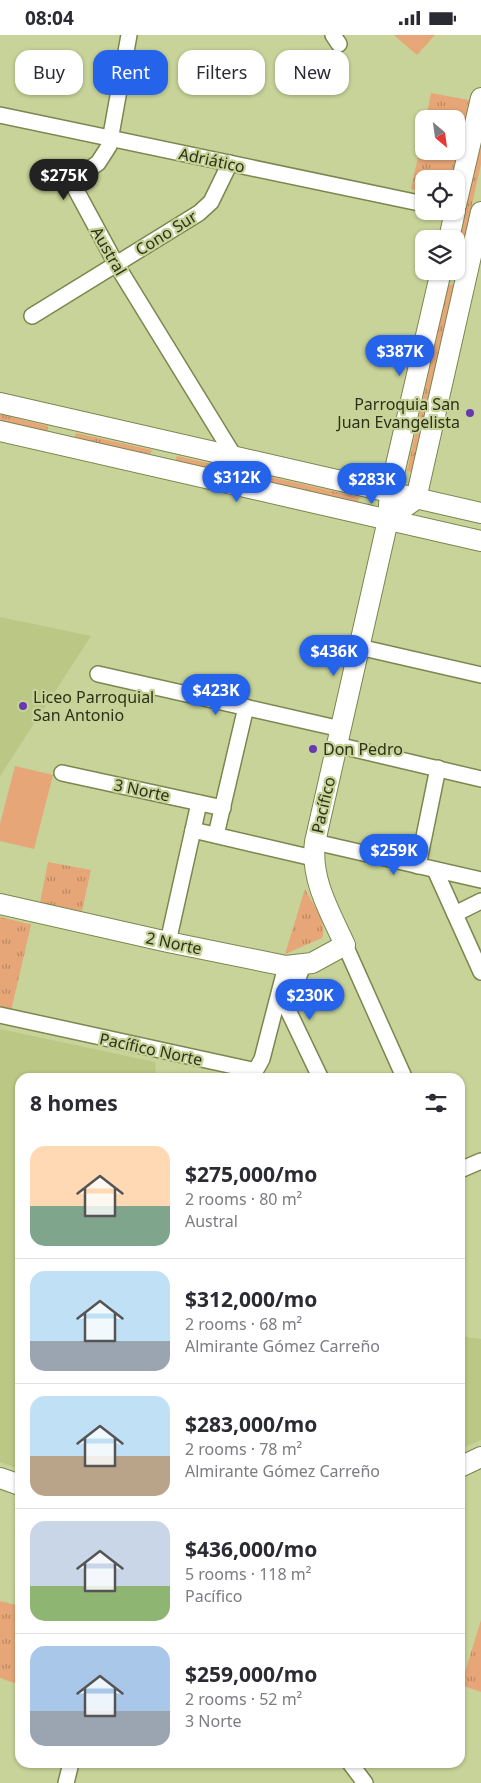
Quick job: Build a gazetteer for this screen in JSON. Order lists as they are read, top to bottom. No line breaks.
{"streets":{"street":["Adriático","Cono Sur","Austral","3 Norte","Pacífico","2 Norte","Pacífico Norte"]},"crossings":[["Adriático","Cono Sur"],["Adriático","Austral"],["Cono Sur","Austral"],["2 Norte","Pacífico Norte"]],"places":["Parroquia San Juan Evangelista","Liceo Parroquial San Antonio","Don Pedro"],"north":"bottom right","page":{"status":"08:04","chip":["Buy","Rent","Filters","New"],"price":["$275K","$387K","$312K","$283K","$436K","$423K","$259K","$230K"],"heading":"8 homes","list":[{"name":"$275,000/mo","note":"2 rooms · 80 m² · Austral"},{"name":"$312,000/mo","note":"2 rooms · 68 m² · Almirante Gómez Carreño"},{"name":"$283,000/mo","note":"2 rooms · 78 m² · Almirante Gómez Carreño"},{"name":"$436,000/mo","note":"5 rooms · 118 m² · Pacífico"},{"name":"$259,000/mo","note":"2 rooms · 52 m² · 3 Norte"}]}}
